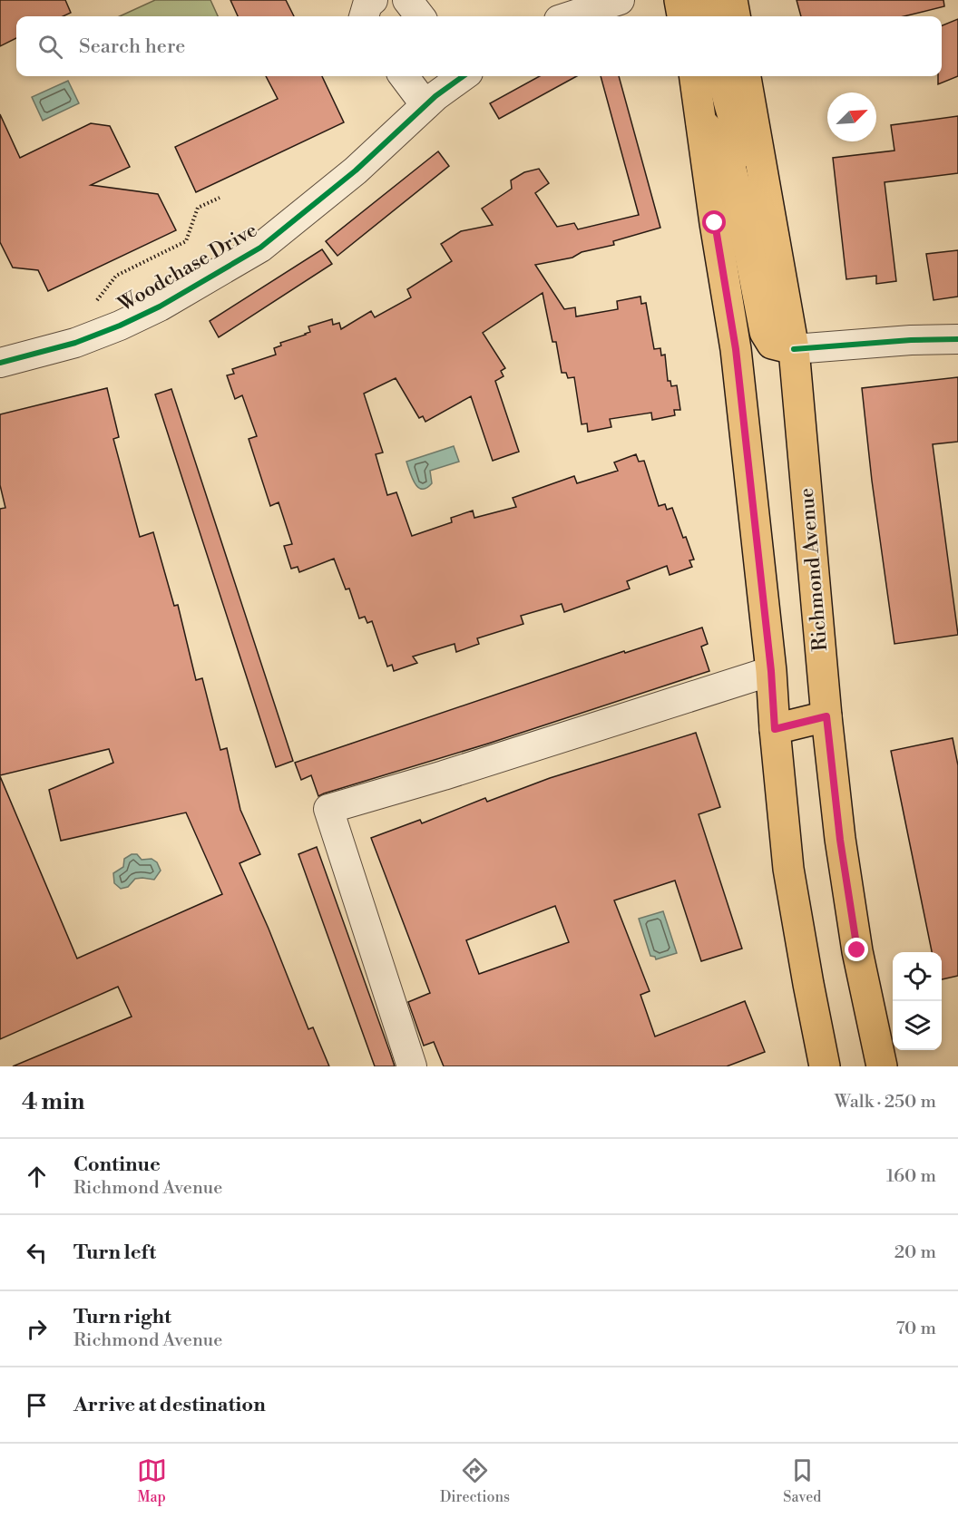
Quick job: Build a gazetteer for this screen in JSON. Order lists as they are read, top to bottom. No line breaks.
{"streets":{"main road":["Richmond Avenue"],"street":["Woodchase Drive"]},"north":"top right","page":{"search":"Search here","heading":["4 min","Walk · 250 m"],"list":[["Continue","Richmond Avenue","160 m"],["Turn left","20 m"],["Turn right","Richmond Avenue","70 m"],"Arrive at destination"],"nav":["Map","Directions","Saved"]}}
